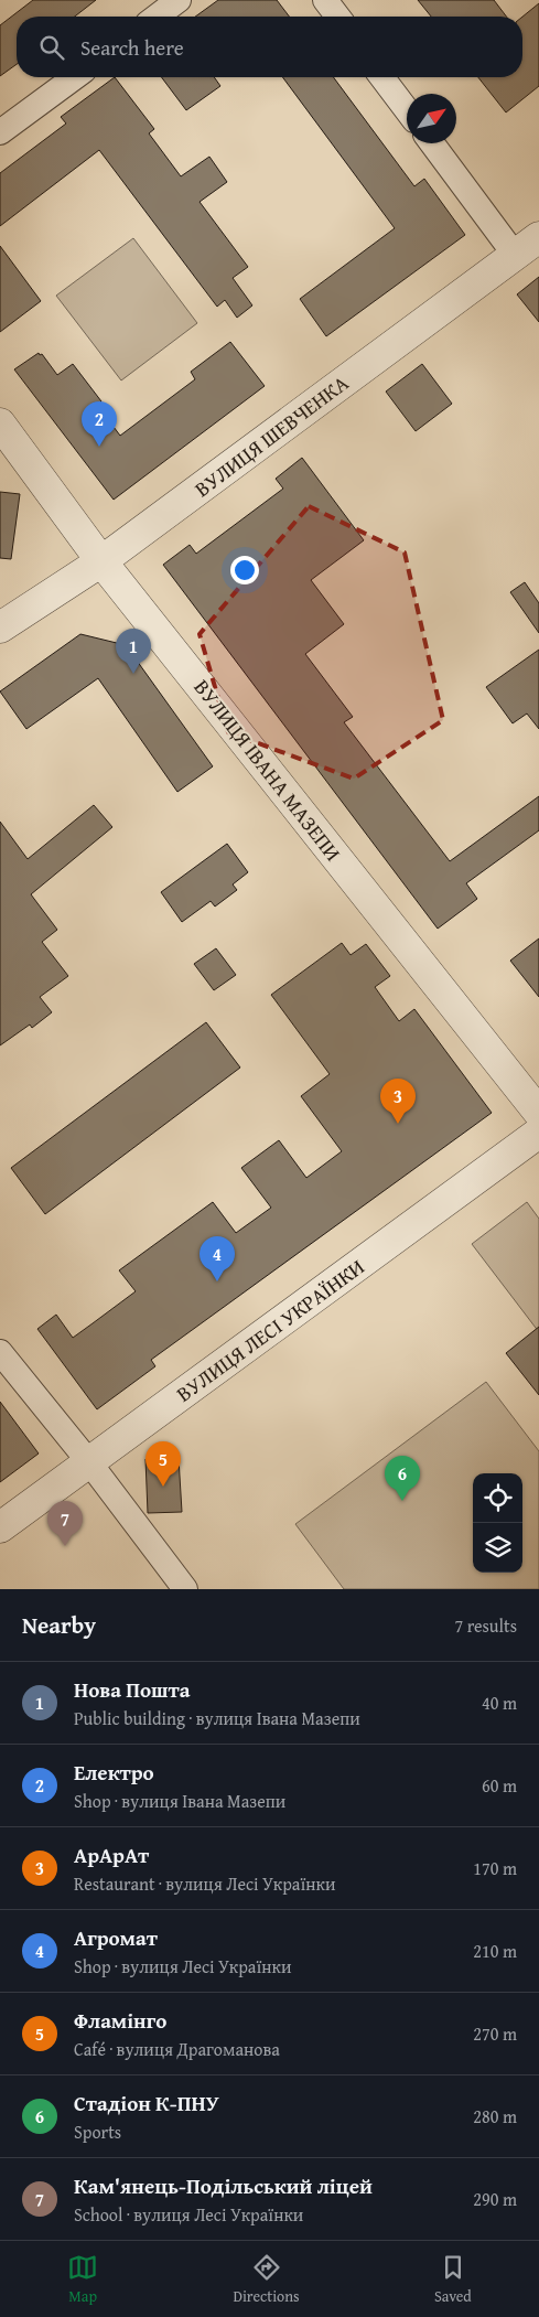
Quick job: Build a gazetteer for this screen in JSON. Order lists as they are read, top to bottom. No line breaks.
{"streets":{"street":["ВУЛИЦЯ ШЕВЧЕНКА","ВУЛИЦЯ ІВАНА МАЗЕПИ","ВУЛИЦЯ ЛЕСІ УКРАЇНКИ"]},"crossings":[["ВУЛИЦЯ ШЕВЧЕНКА","ВУЛИЦЯ ІВАНА МАЗЕПИ"]],"north":"top right","page":{"search":"Search here","pins":["2","1","3","4","5","6","7"],"heading":["Nearby","7 results"],"list":[{"mark":"1","name":"Нова Пошта","note":"Public building · вулиця Івана Мазепи","value":"40 m"},{"mark":"2","name":"Електро","note":"Shop · вулиця Івана Мазепи","value":"60 m"},{"mark":"3","name":"АрАрАт","note":"Restaurant · вулиця Лесі Українки","value":"170 m"},{"mark":"4","name":"Агромат","note":"Shop · вулиця Лесі Українки","value":"210 m"},{"mark":"5","name":"Фламінго","note":"Café · вулиця Драгоманова","value":"270 m"},{"mark":"6","name":"Стадіон К-ПНУ","note":"Sports","value":"280 m"},{"mark":"7","name":"Кам'янець-Подільський ліцей","note":"School · вулиця Лесі Українки","value":"290 m"}],"nav":["Map","Directions","Saved"]}}
